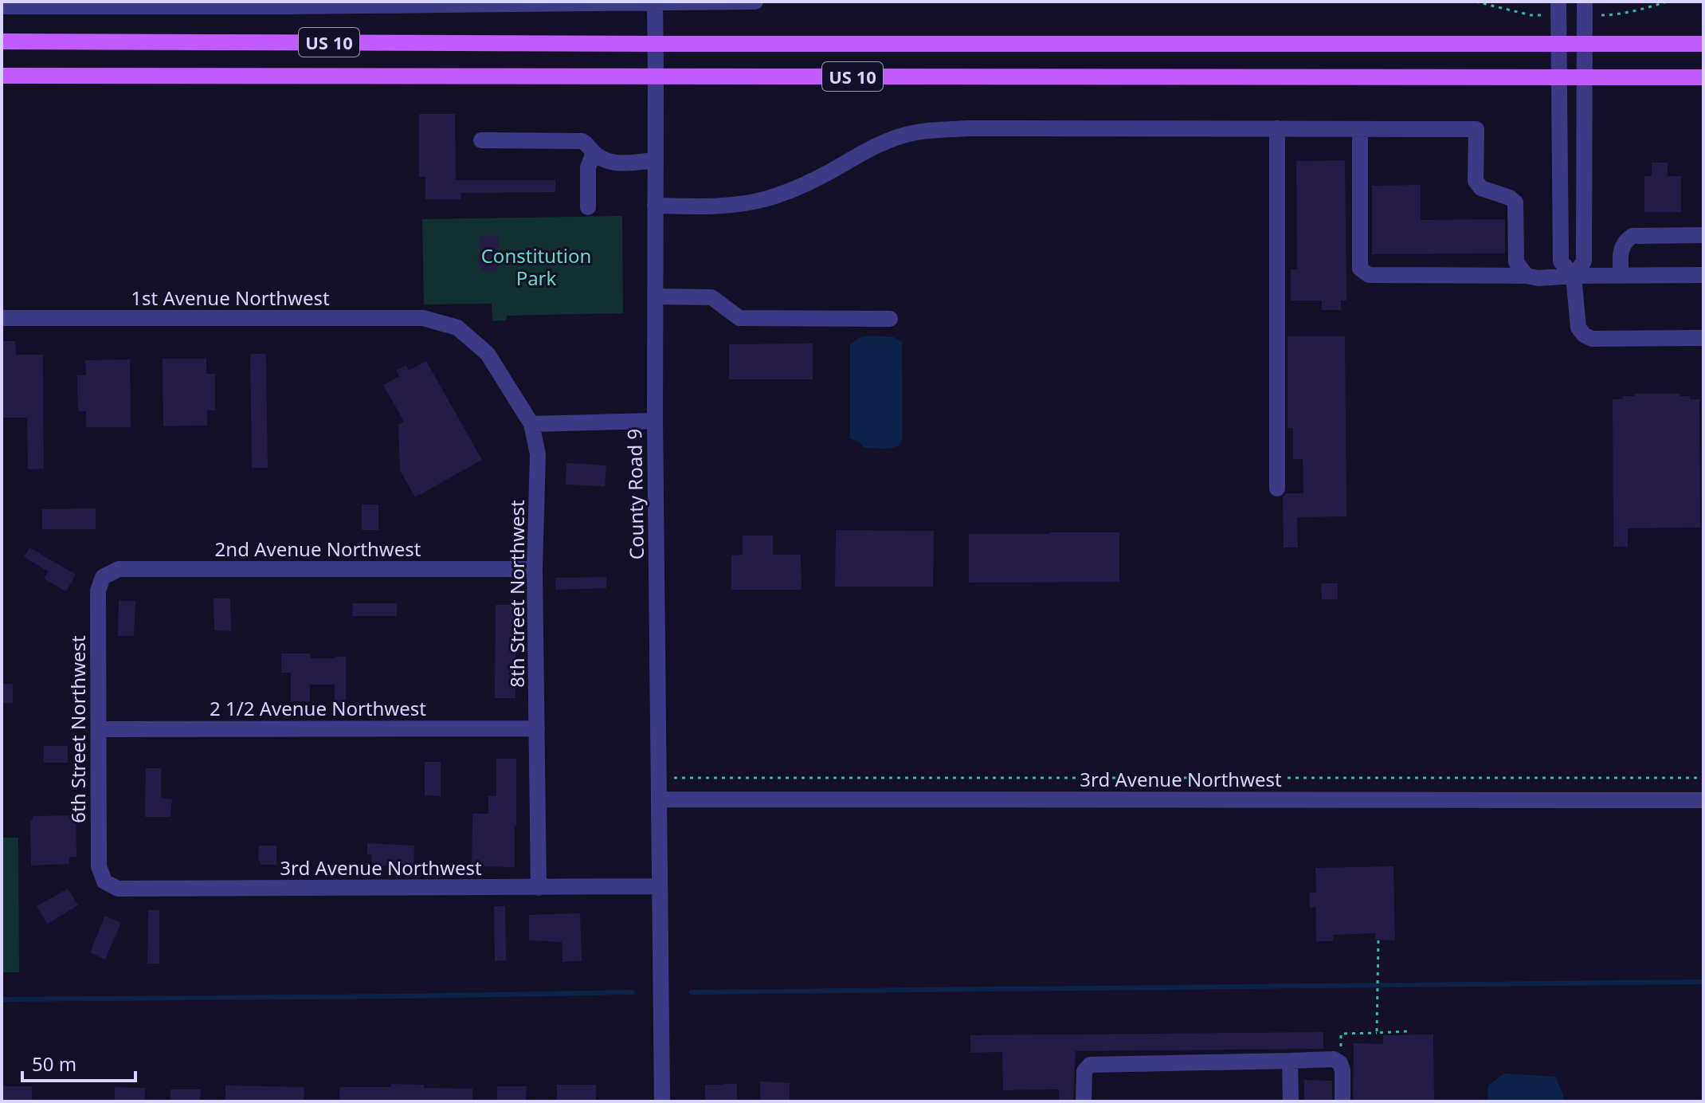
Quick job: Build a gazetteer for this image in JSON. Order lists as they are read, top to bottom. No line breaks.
{"streets":{"main road":["US 10"],"street":["1st Avenue Northwest","County Road 9","2nd Avenue Northwest","8th Street Northwest","2 1/2 Avenue Northwest","6th Street Northwest","3rd Avenue Northwest"]},"crossings":[["US 10","County Road 9"],["1st Avenue Northwest","8th Street Northwest"],["County Road 9","3rd Avenue Northwest"],["2nd Avenue Northwest","8th Street Northwest"],["2nd Avenue Northwest","6th Street Northwest"],["8th Street Northwest","2 1/2 Avenue Northwest"],["8th Street Northwest","3rd Avenue Northwest"],["2 1/2 Avenue Northwest","6th Street Northwest"],["6th Street Northwest","3rd Avenue Northwest"]],"parks":["Constitution Park"],"scale_bar":"50 m"}
